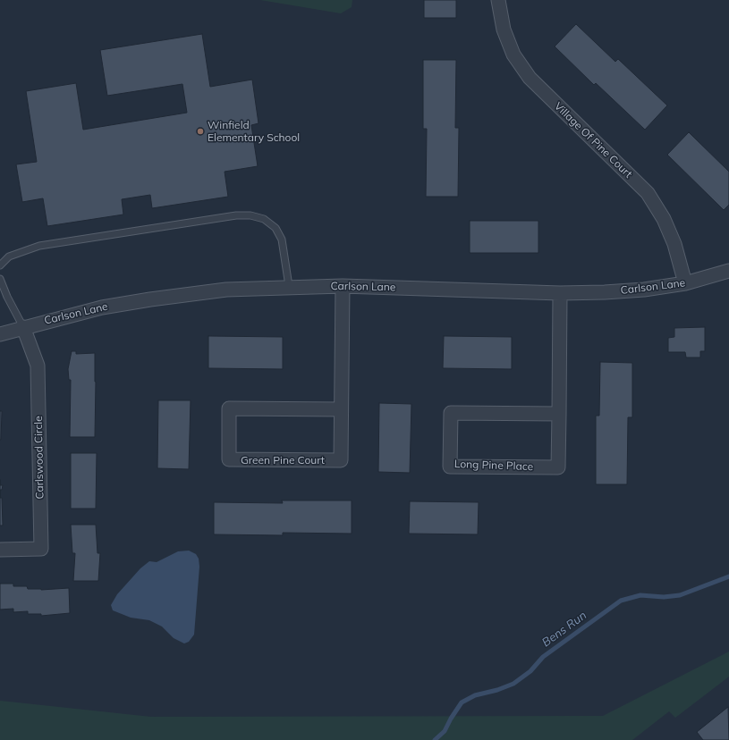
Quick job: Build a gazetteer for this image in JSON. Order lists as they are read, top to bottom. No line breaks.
{"streets":{"street":["Village Of Pine Court","Carlson Lane","Carlswood Circle","Green Pine Court","Long Pine Place"]},"crossings":[["Village Of Pine Court","Carlson Lane"],["Carlson Lane","Carlswood Circle"],["Carlson Lane","Green Pine Court"],["Carlson Lane","Long Pine Place"]],"water":["Bens Run"],"places":["Winfield Elementary School"]}
